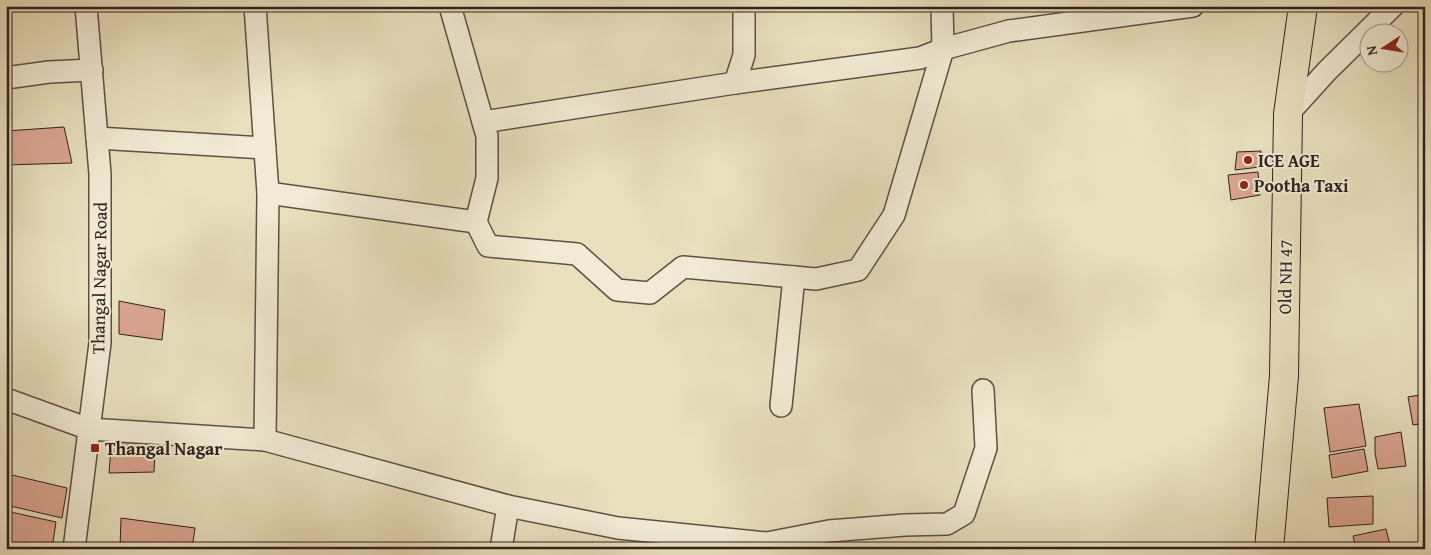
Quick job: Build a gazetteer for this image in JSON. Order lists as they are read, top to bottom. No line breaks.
{"streets":{"main road":["Old NH 47"],"street":["Thangal Nagar Road"]},"places":{"other":["ICE AGE","Pootha Taxi"],"transit":["Thangal Nagar"]},"north":"left"}
